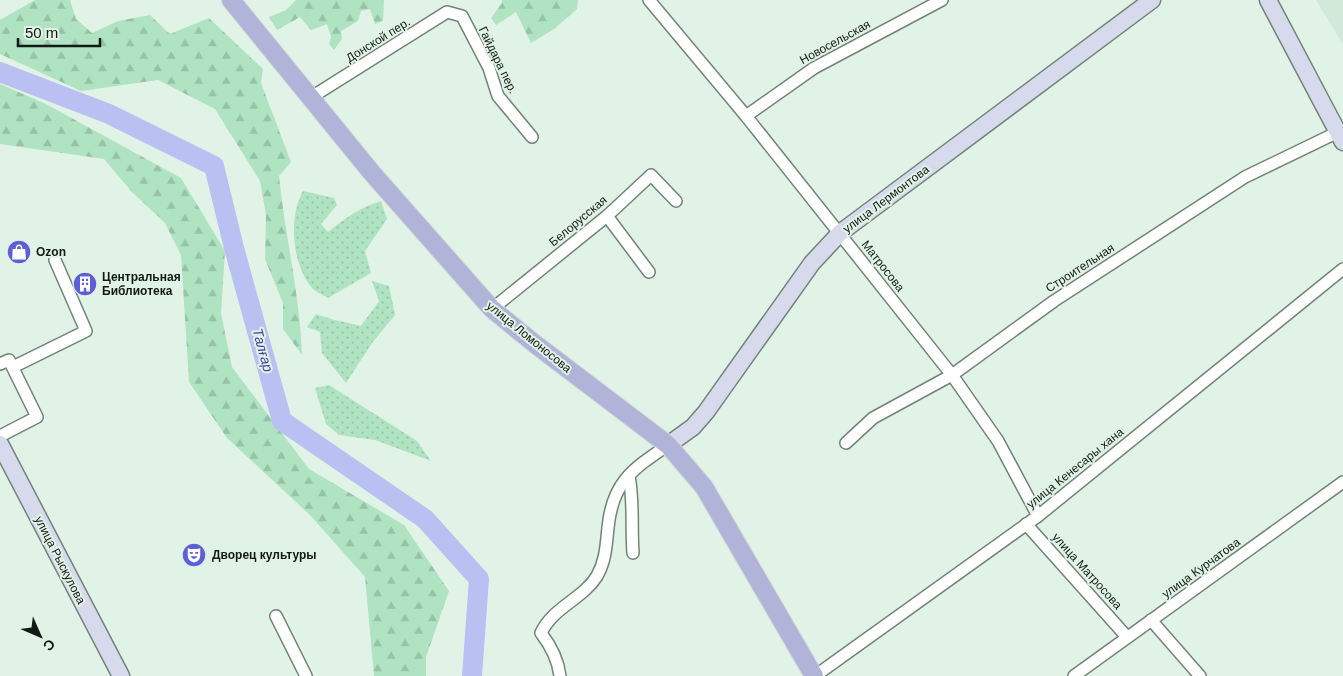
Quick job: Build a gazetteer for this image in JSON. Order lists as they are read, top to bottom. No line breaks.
{"streets":{"main road":["улица Лермонтова","улица Ломоносова","улица Рыскулова"],"street":["Донской пер.","Новосельская","Гайдара пер.","Белорусская","Матросова","Строительная","улица Кенесары хана","улица Курчатова","улица Матросова"]},"crossings":[["Донской пер.","Гайдара пер."],["Донской пер.","улица Ломоносова"],["Новосельская","Матросова"],["улица Лермонтова","Матросова"],["улица Лермонтова","улица Ломоносова"],["Белорусская","улица Ломоносова"],["Матросова","Строительная"],["Матросова","улица Кенесары хана"],["улица Ломоносова","улица Кенесары хана"],["улица Кенесары хана","улица Матросова"],["улица Курчатова","улица Матросова"]],"water":["Талғар"],"places":{"shop":["Ozon"],"building":["Центральная Библиотека"],"theatre":["Дворец культуры"]},"scale_bar":"50 m","north":"bottom right"}
